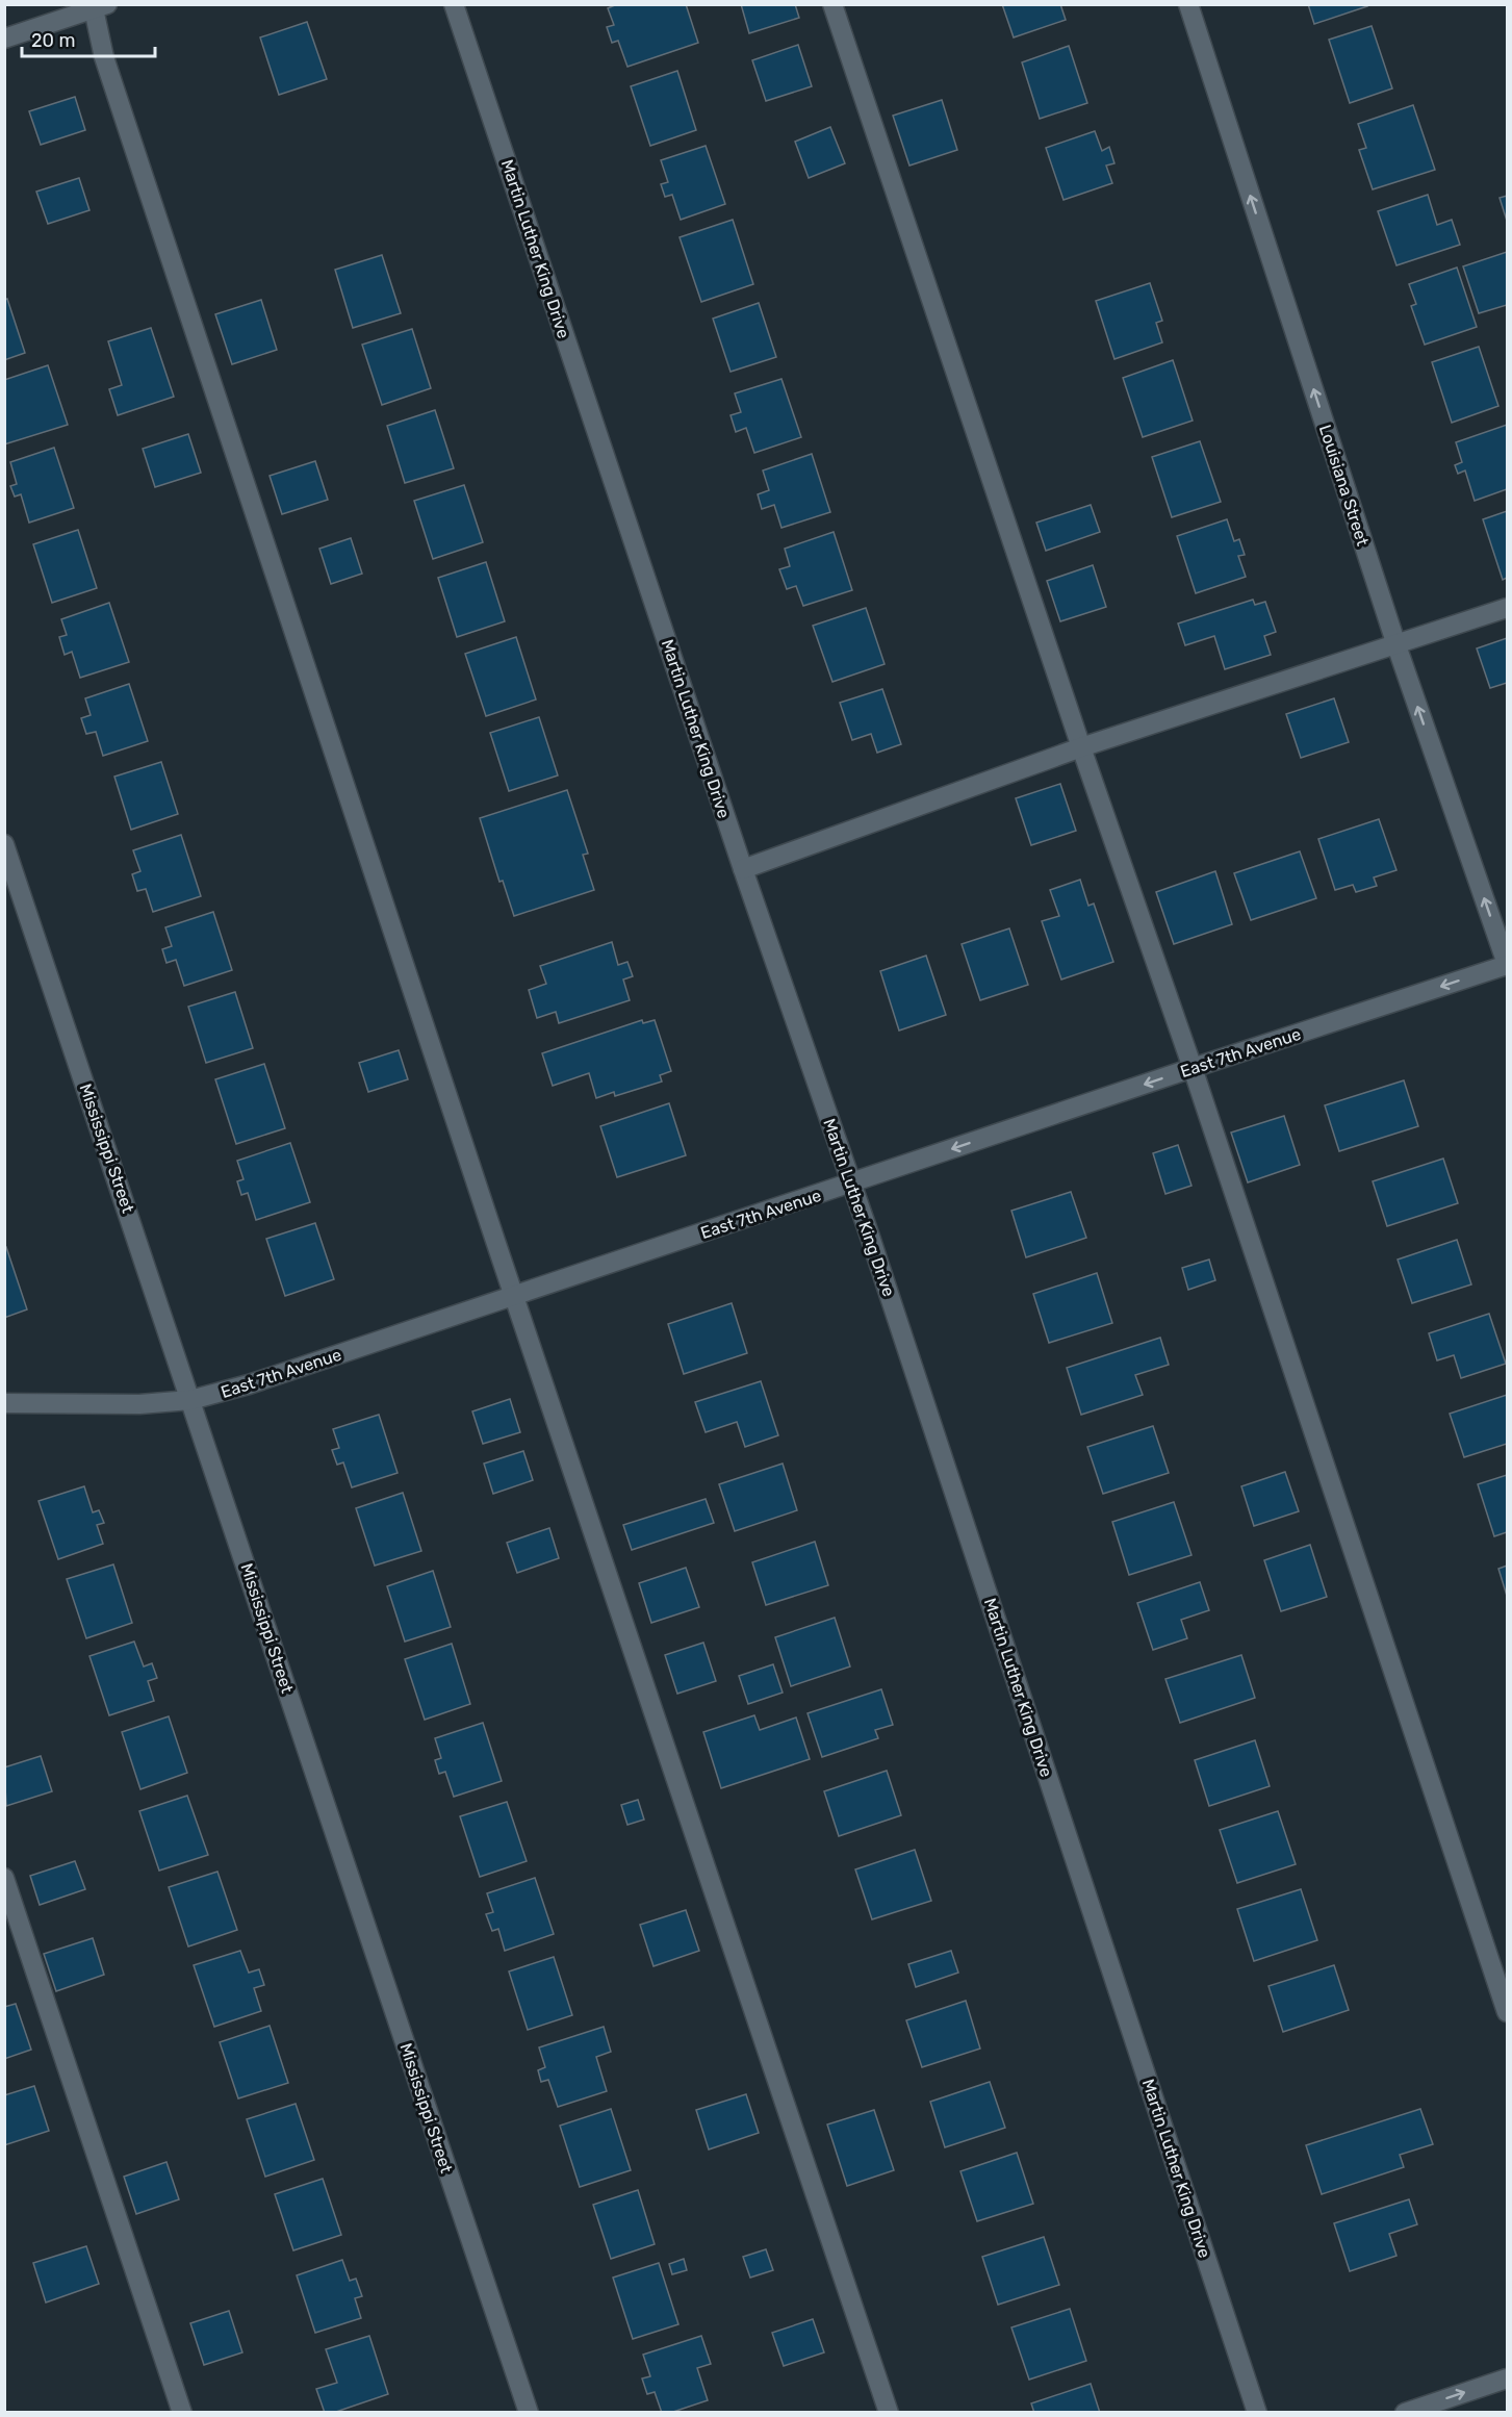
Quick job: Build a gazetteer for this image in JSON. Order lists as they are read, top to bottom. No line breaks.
{"streets":{"street":["Martin Luther King Drive","Louisiana Street","East 7th Avenue","Mississippi Street"]},"crossings":[["Martin Luther King Drive","East 7th Avenue"],["Louisiana Street","East 7th Avenue"],["East 7th Avenue","Mississippi Street"]],"one_way":["Louisiana Street","East 7th Avenue"],"scale_bar":"20 m"}
